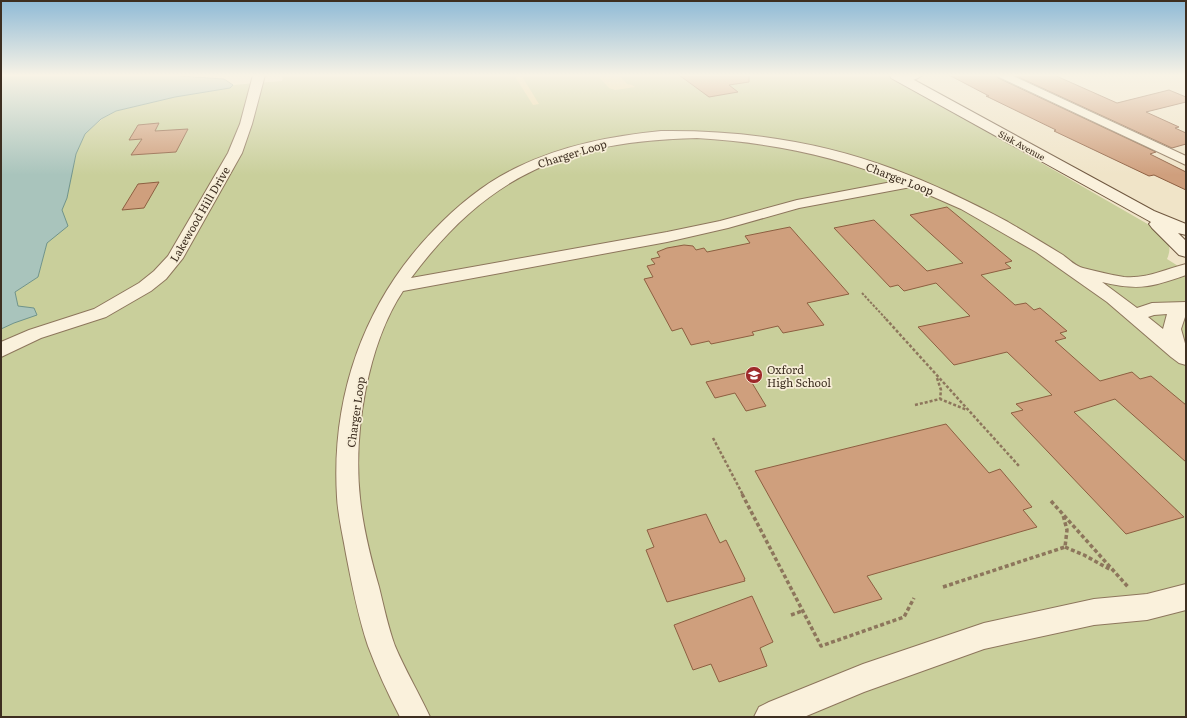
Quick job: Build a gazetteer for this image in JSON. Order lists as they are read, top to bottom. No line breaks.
{"streets":{"street":["Sisk Avenue","Charger Loop","Lakewood Hill Drive"]},"places":{"school or university":["Oxford High School"]}}
